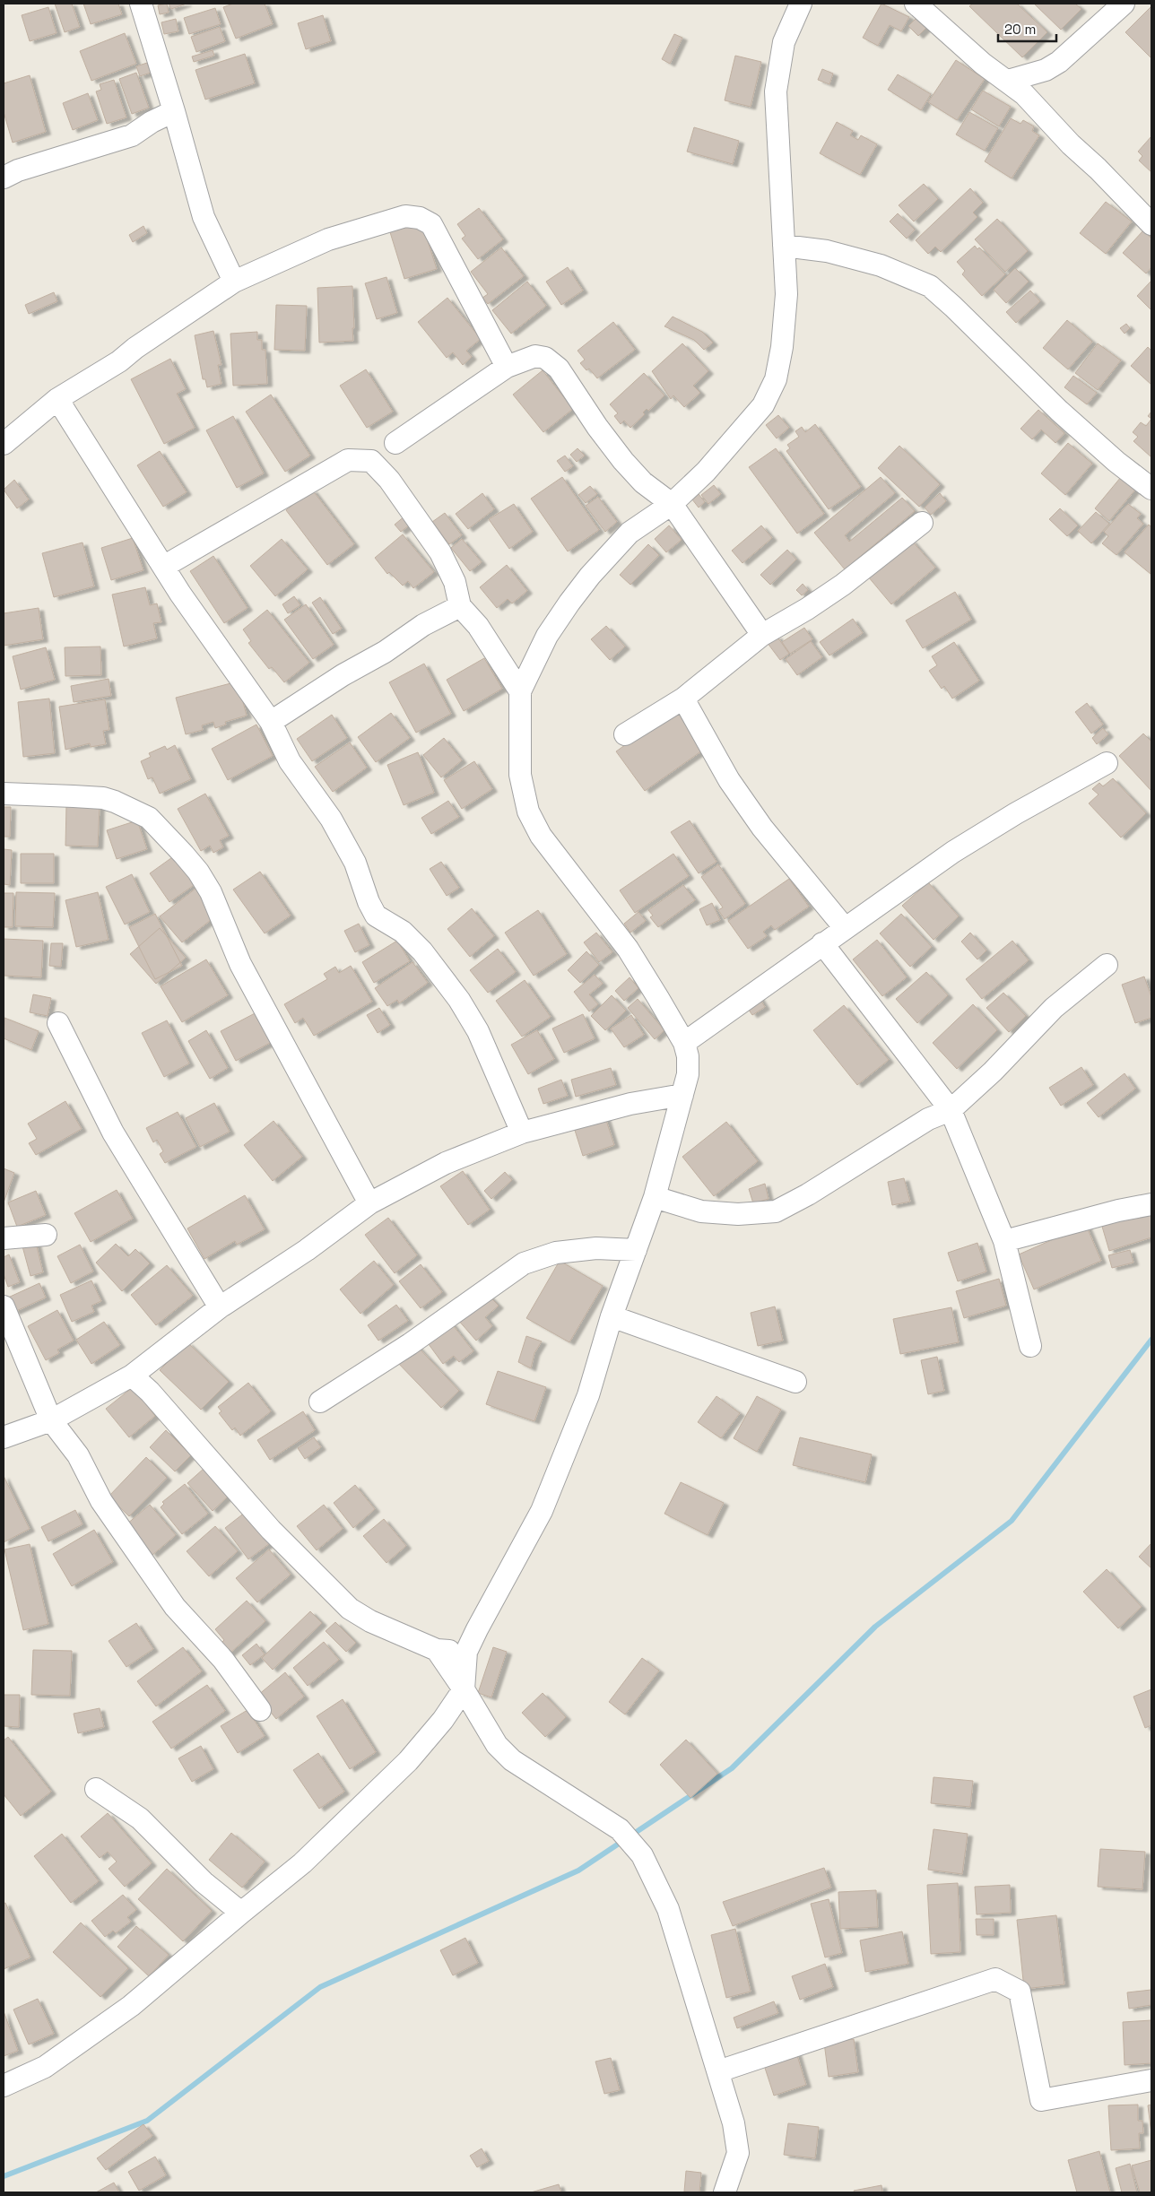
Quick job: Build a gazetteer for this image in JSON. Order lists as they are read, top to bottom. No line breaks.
{"scale_bar":"20 m"}
